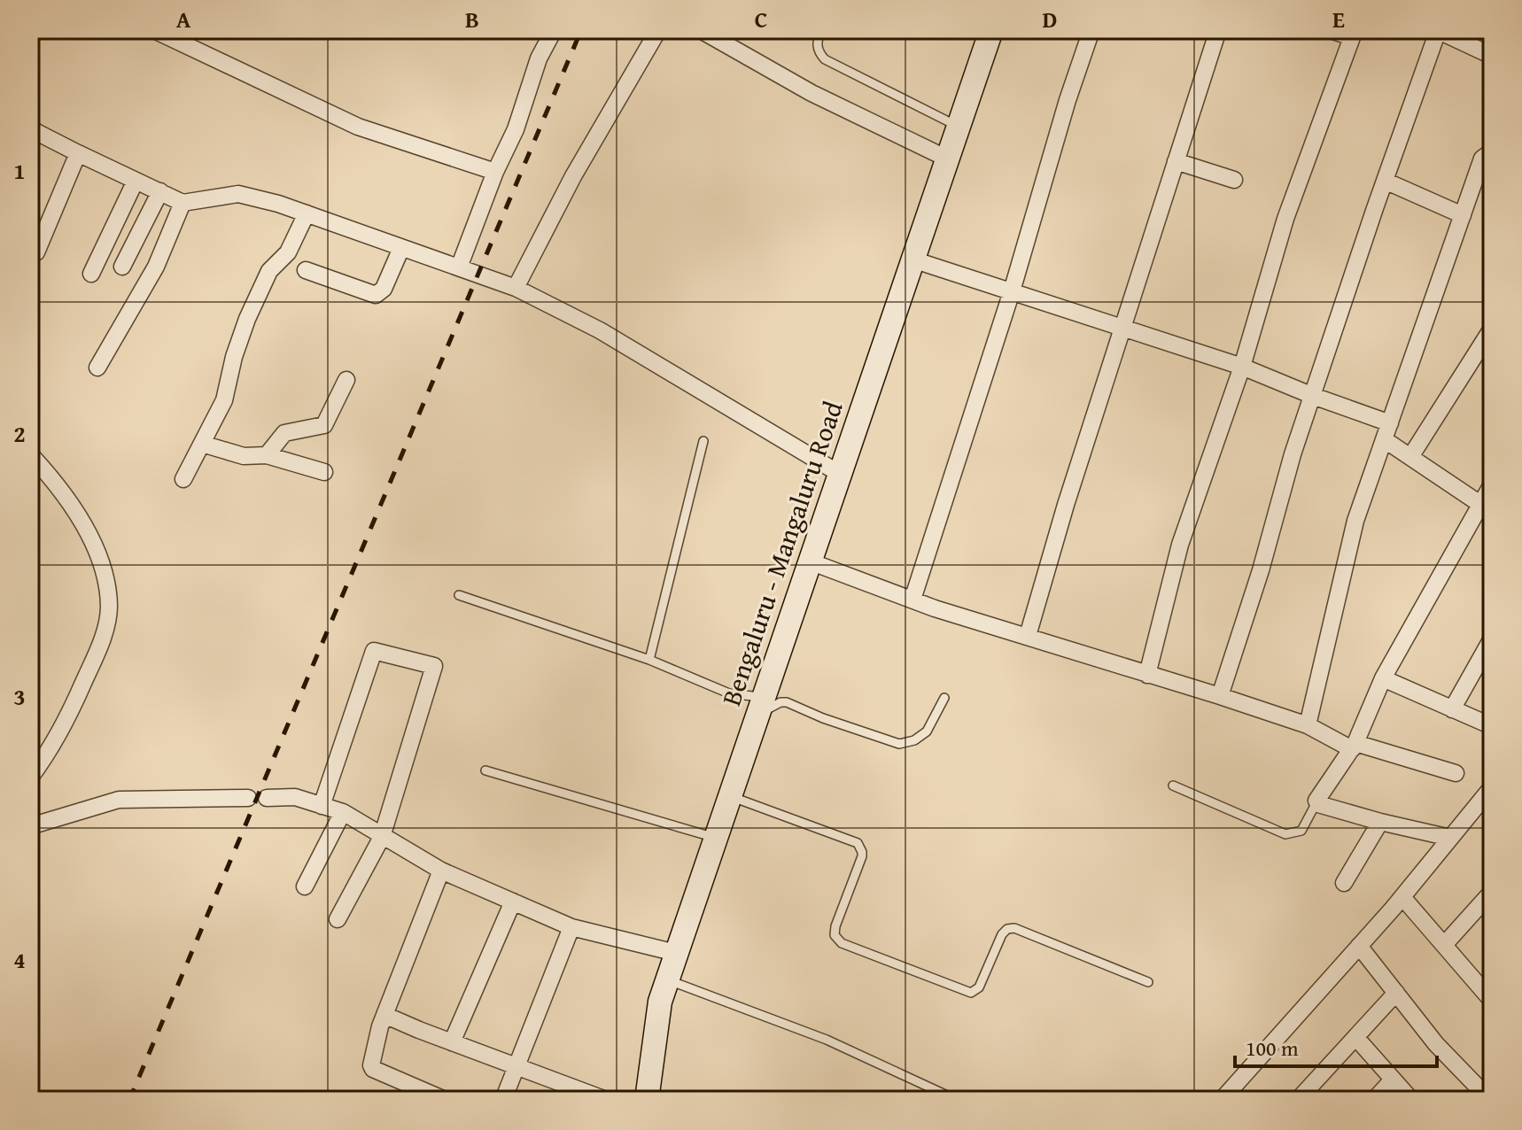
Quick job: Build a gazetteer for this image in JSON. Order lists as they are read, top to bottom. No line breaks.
{"streets":{"street":["Bengaluru - Mangaluru Road"]},"scale_bar":"100 m","grid":{"columns":["A","B","C","D","E"],"rows":["1","2","3","4"]}}
